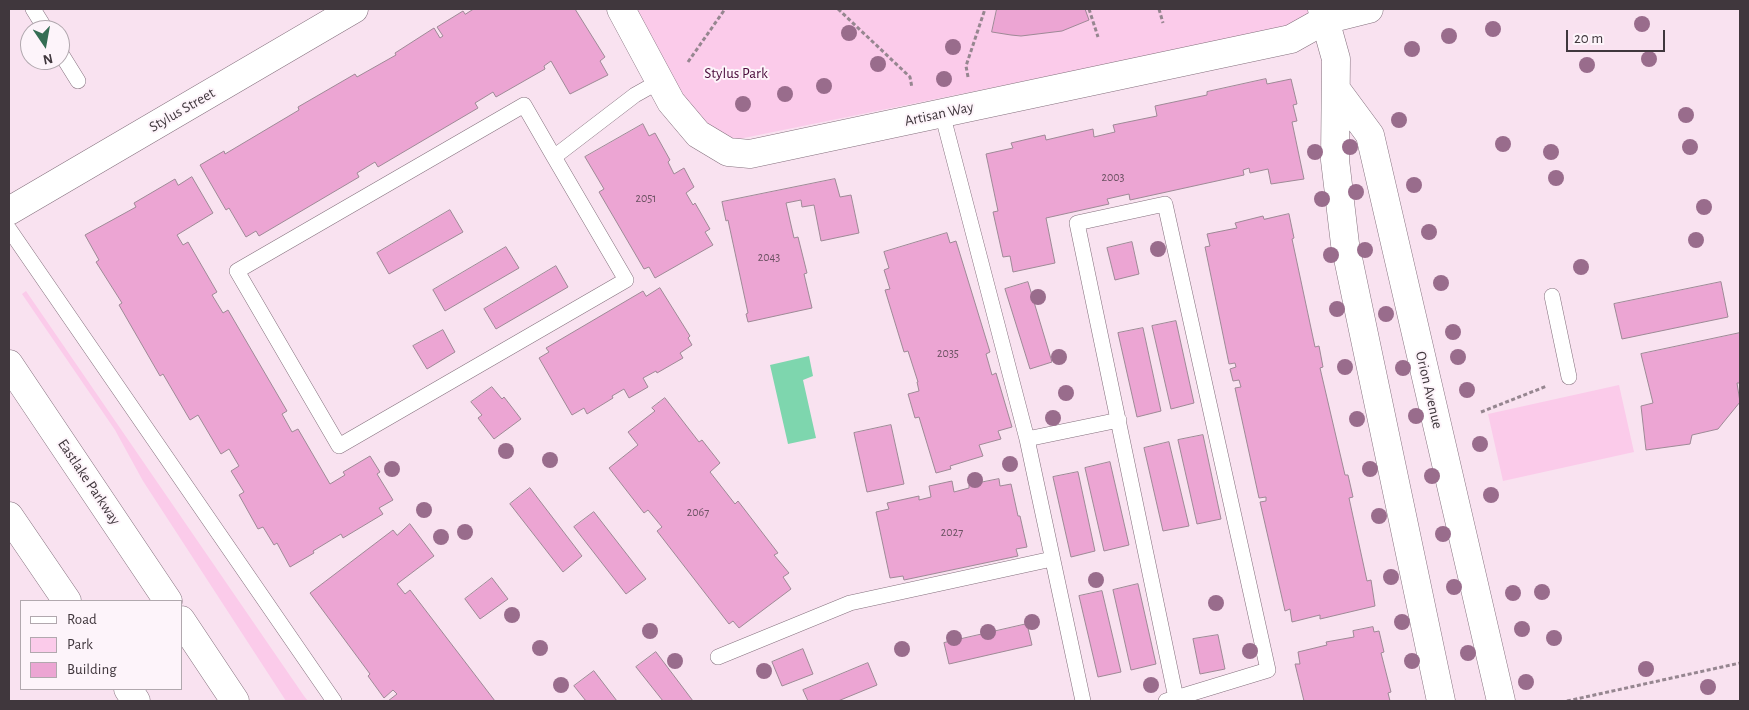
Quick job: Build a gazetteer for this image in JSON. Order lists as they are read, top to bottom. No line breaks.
{"streets":{"street":["Stylus Street","Artisan Way","Orion Avenue","Eastlake Parkway"]},"parks":["Stylus Park"],"house_numbers":["2003","2051","2043","2035","2067","2027"],"legend":["Road","Park","Building"],"scale_bar":"20 m","north":"bottom"}
